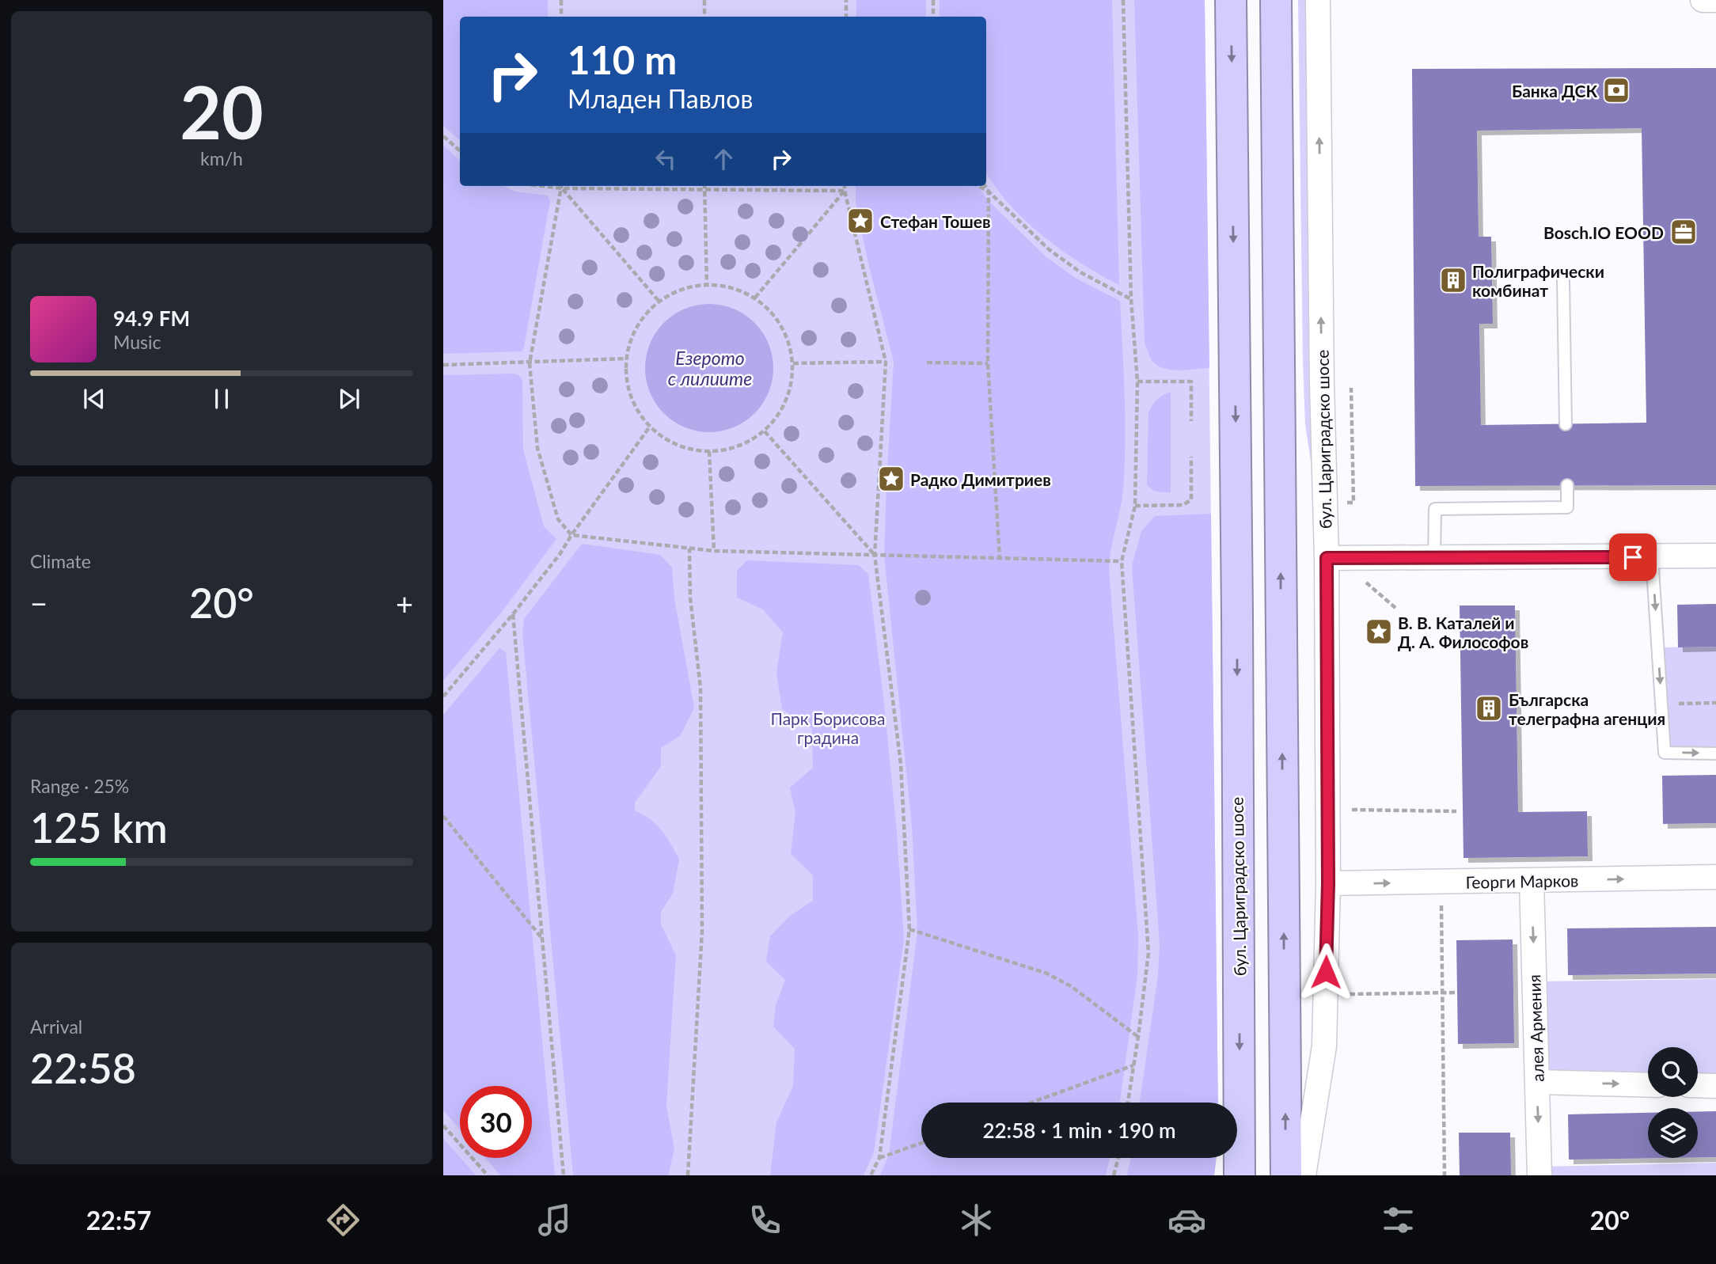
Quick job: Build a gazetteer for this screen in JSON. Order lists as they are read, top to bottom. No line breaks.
{"streets":{"highway":["бул. Цариградско шосе"],"street":["Георги Марков","алея Армения"]},"crossings":[["бул. Цариградско шосе","Георги Марков"],["Георги Марков","алея Армения"]],"one_way":["алея Армения"],"water":["Езерото с лилиите"],"parks":["Парк Борисова градина"],"places":{"bank":["Банка ДСК"],"place":["Стефан Тошев","Радко Димитриев","В. В. Каталей и Д. А. Философов"],"office":["Bosch.IO EOOD"],"building":["Полиграфически комбинат","Българска телеграфна агенция"]},"page":{"tile":[["20","km/h"],"Climate",["Range · 25%","125 km"],["Arrival","22:58"]],"turn":["110 m","Младен Павлов"],"song":["94.9 FM","Music"],"heat":["−","20°","+"],"limit":"30","trip":"22:58 · 1 min · 190 m","tabs":["22:57","20°"]}}
